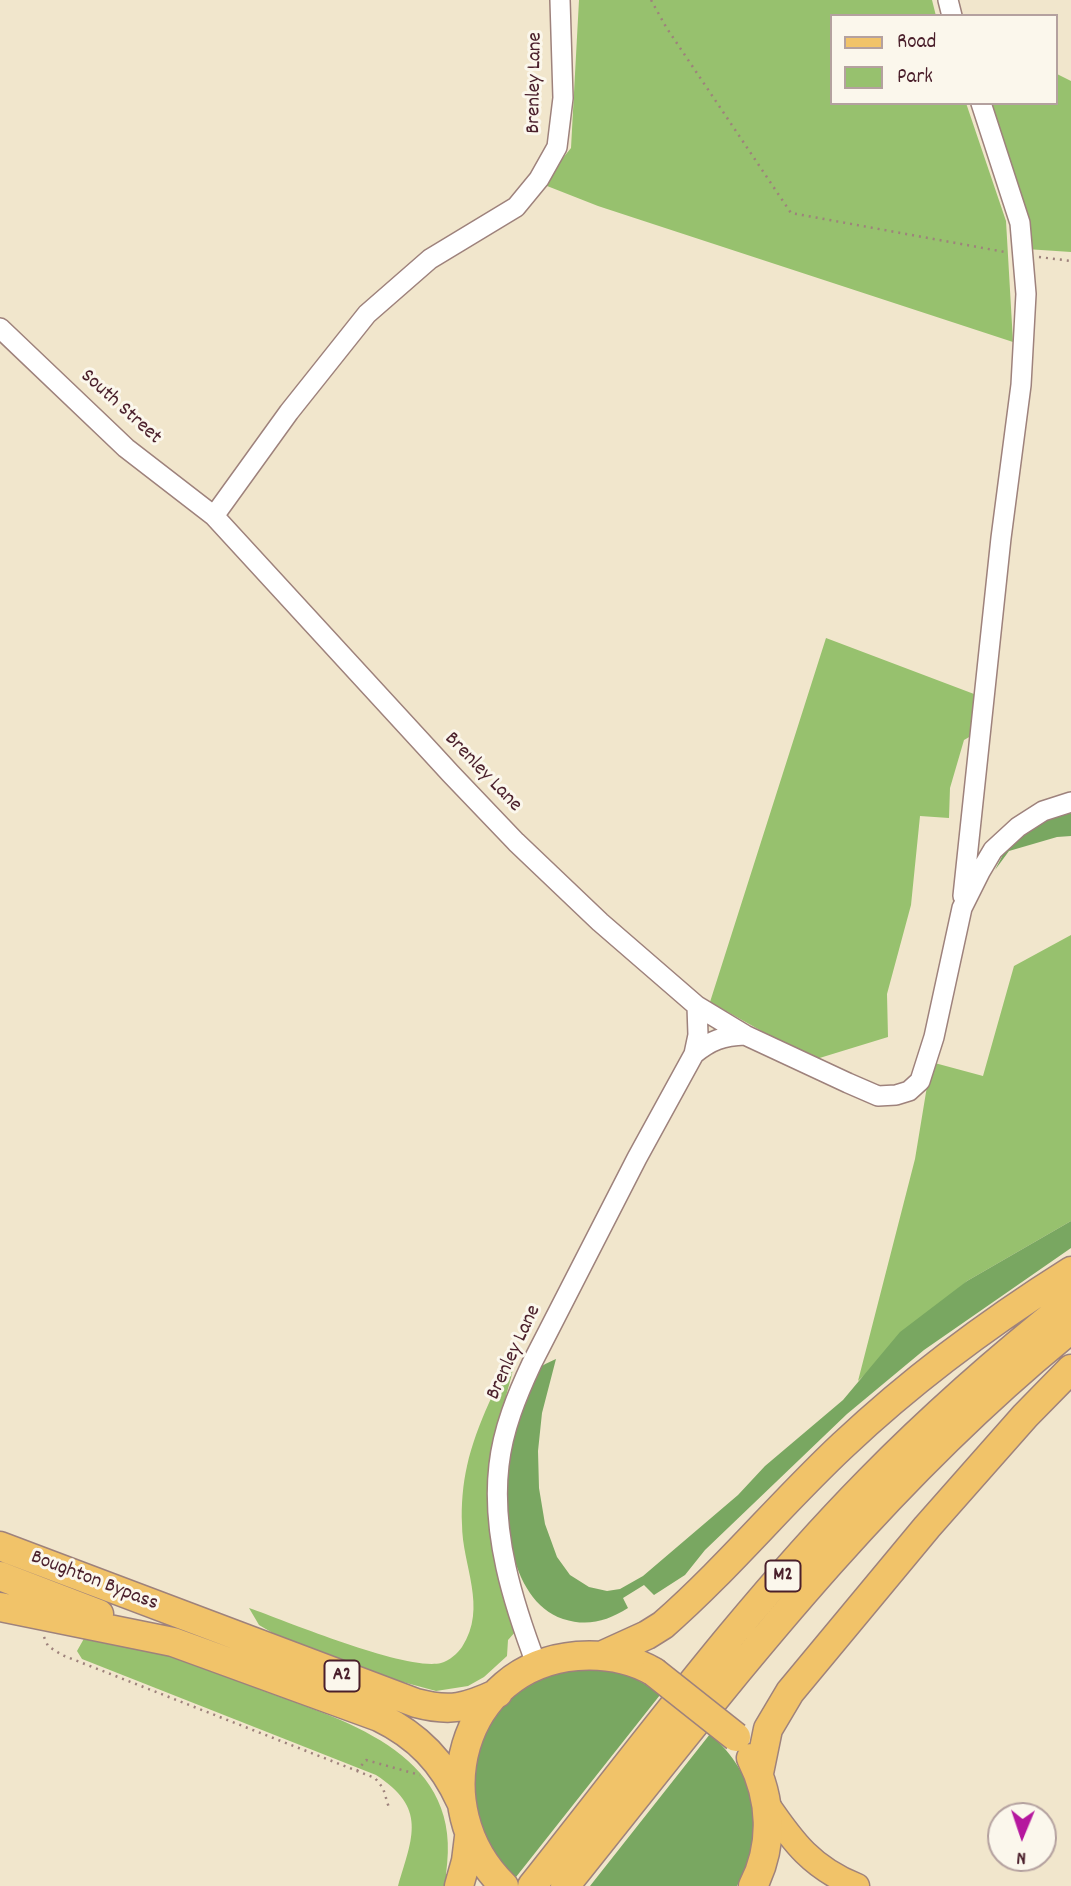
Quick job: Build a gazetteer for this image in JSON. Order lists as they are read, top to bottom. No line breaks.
{"streets":{"highway":["M2","Boughton Bypass","A2"],"street":["Brenley Lane","South Street"]},"crossings":[["Brenley Lane","South Street"],["Brenley Lane","A2"],["M2","A2"],["Boughton Bypass","A2"]],"legend":["Road","Park"],"north":"bottom"}
